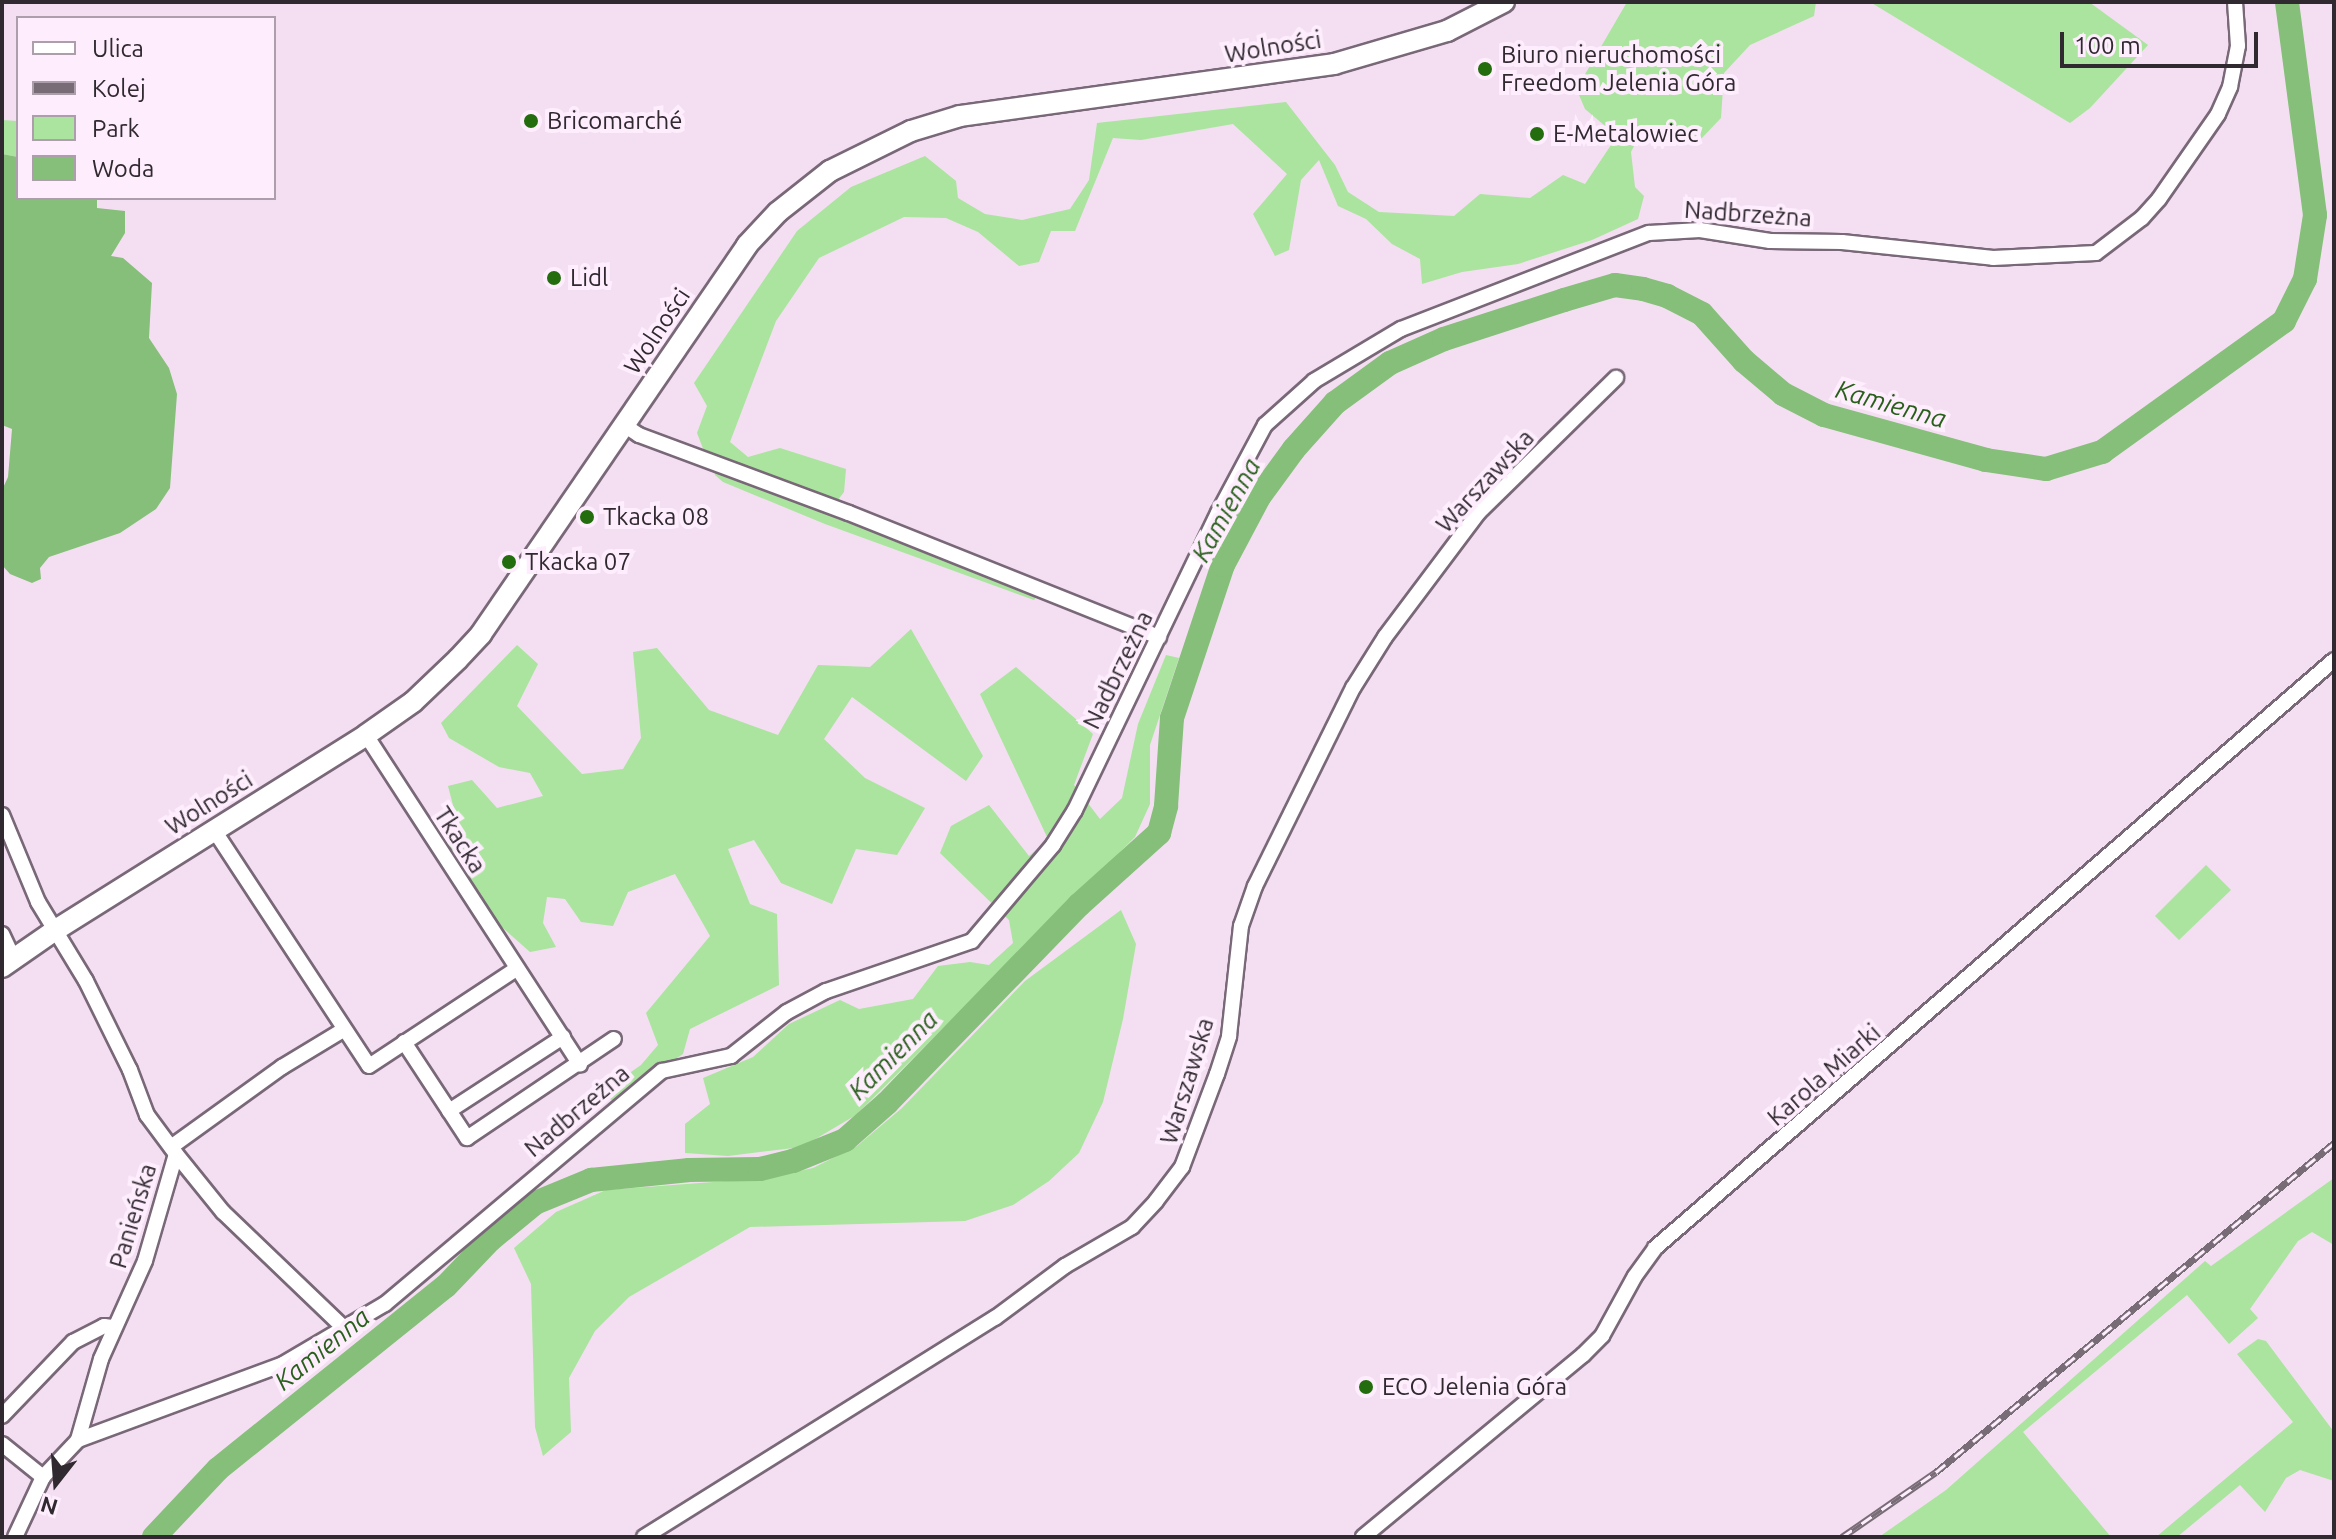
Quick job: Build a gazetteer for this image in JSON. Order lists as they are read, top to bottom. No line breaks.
{"streets":{"street":["Wolności","Nadbrzeżna","Warszawska","Tkacka","Karola Miarki","Panieńska"]},"crossings":[["Wolności","Tkacka"],["Wolności","Panieńska"],["Nadbrzeżna","Panieńska"]],"water":["Kamienna"],"places":["Biuro nieruchomości Freedom Jelenia Góra","Bricomarché","E-Metalowiec","Lidl","Tkacka 08","Tkacka 07","ECO Jelenia Góra"],"legend":["Ulica","Kolej","Park","Woda"],"scale_bar":"100 m","north":"bottom"}
